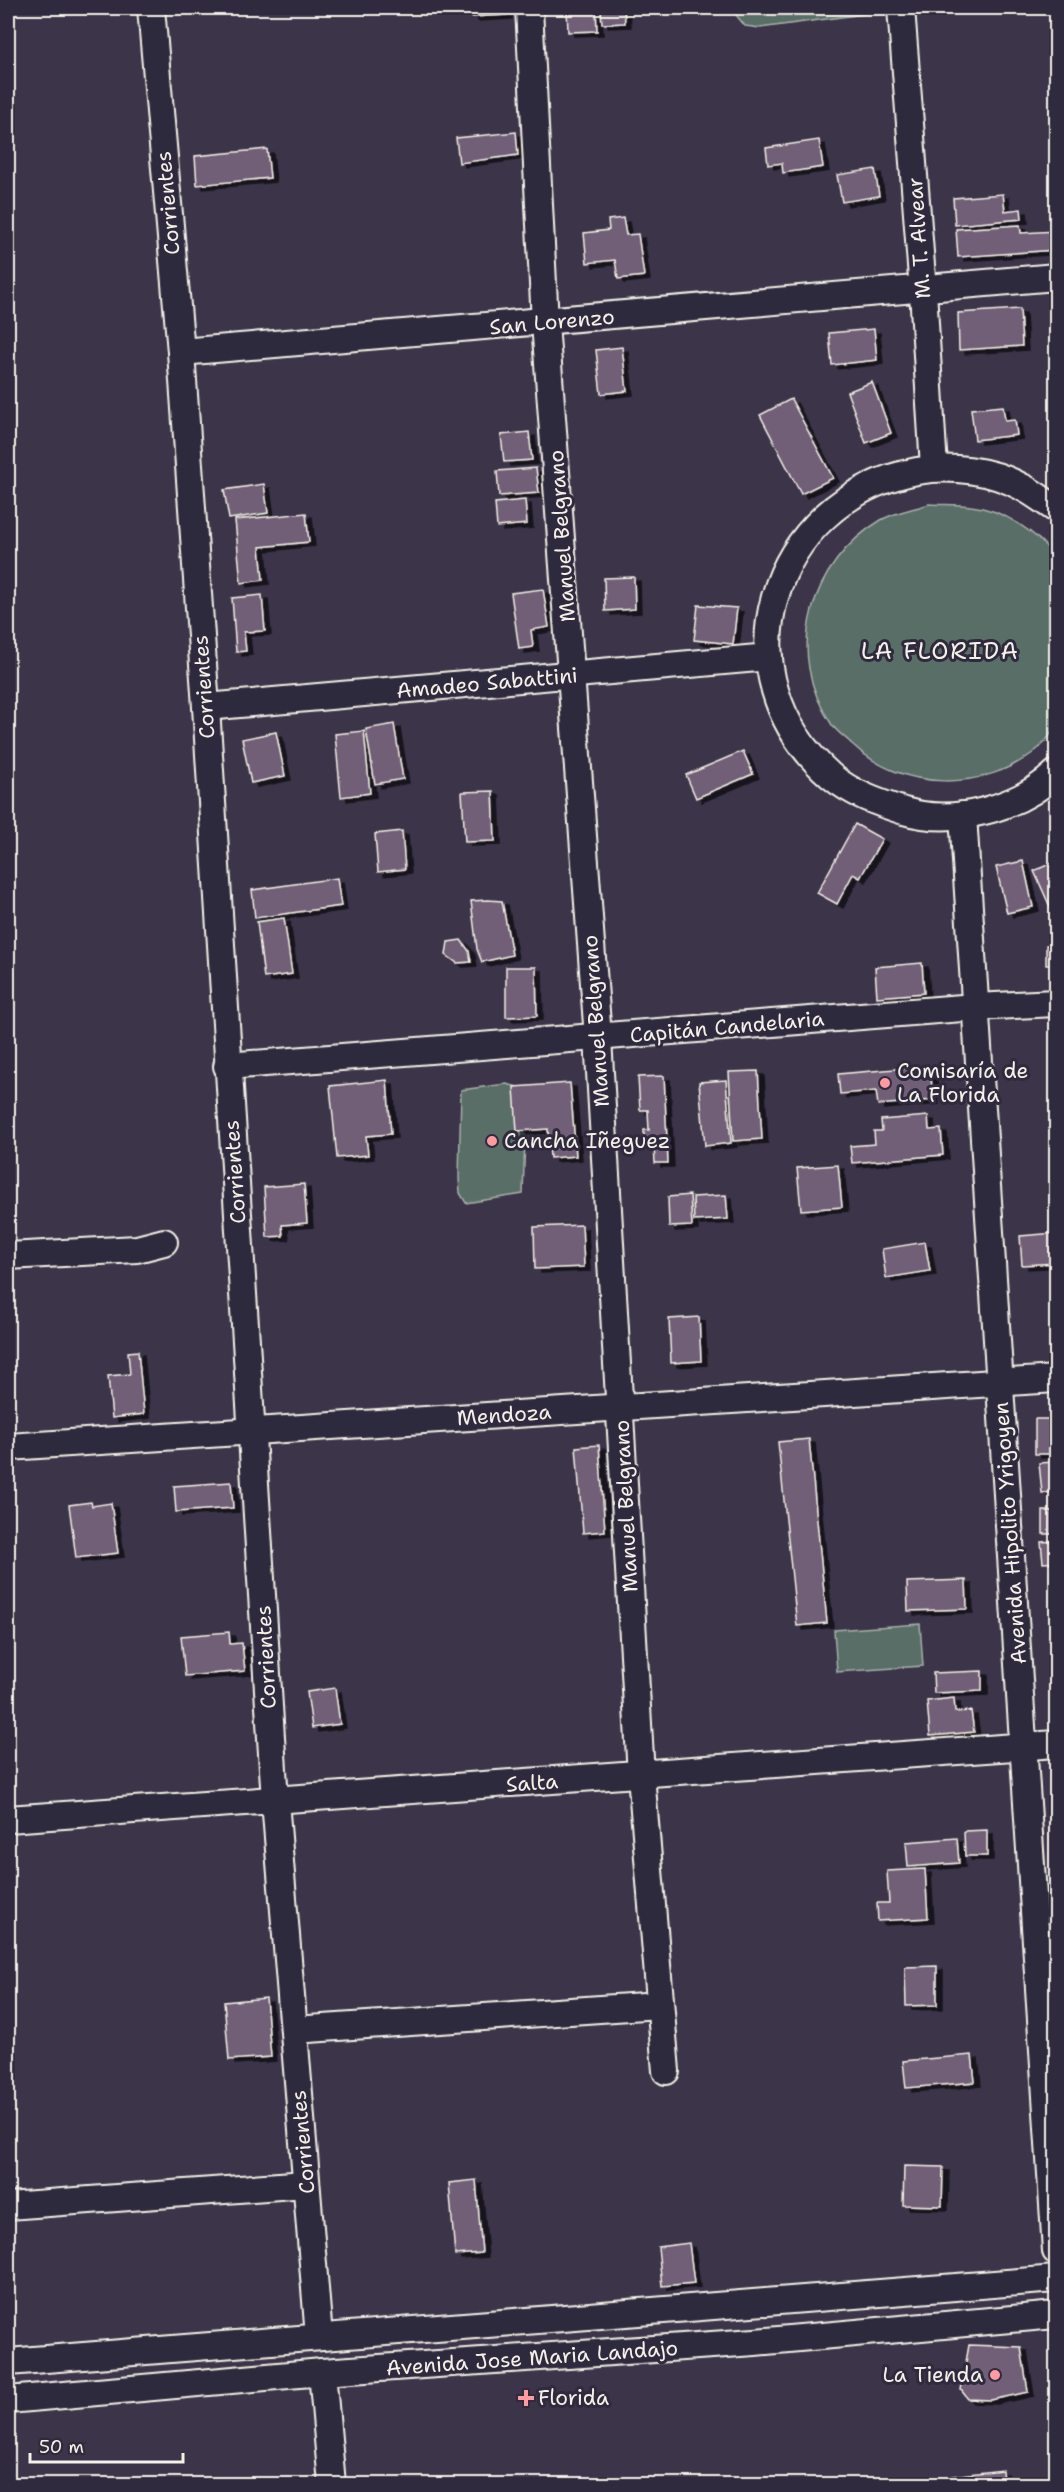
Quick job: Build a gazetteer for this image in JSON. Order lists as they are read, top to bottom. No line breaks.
{"streets":{"street":["Corrientes","M. T. Alvear","San Lorenzo","Manuel Belgrano","Amadeo Sabattini","Capitán Candelaria","Mendoza","Avenida Hipolito Yrigoyen","Salta","Avenida Jose Maria Landajo"]},"crossings":[["Corrientes","San Lorenzo"],["Corrientes","Amadeo Sabattini"],["Corrientes","Capitán Candelaria"],["Corrientes","Mendoza"],["Corrientes","Salta"],["Corrientes","Avenida Jose Maria Landajo"],["M. T. Alvear","San Lorenzo"],["San Lorenzo","Manuel Belgrano"],["Manuel Belgrano","Amadeo Sabattini"],["Manuel Belgrano","Capitán Candelaria"],["Manuel Belgrano","Mendoza"],["Manuel Belgrano","Salta"],["Capitán Candelaria","Avenida Hipolito Yrigoyen"],["Mendoza","Avenida Hipolito Yrigoyen"],["Avenida Hipolito Yrigoyen","Salta"]],"districts":["LA FLORIDA"],"places":{"other":["Comisaría de La Florida","Cancha Iñeguez","La Tienda"],"health":["Florida"]},"scale_bar":"50 m"}
